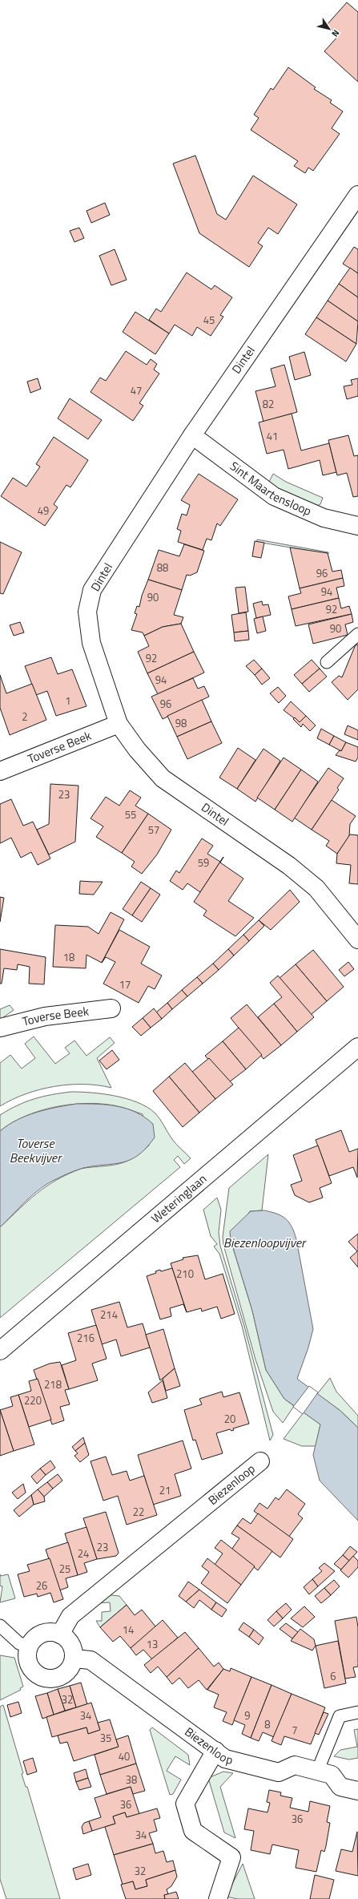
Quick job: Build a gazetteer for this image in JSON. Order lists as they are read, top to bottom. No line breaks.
{"streets":{"street":["Dintel","Sint Maartensloop","Toverse Beek","Weteringlaan","Biezenloop"]},"crossings":[["Dintel","Sint Maartensloop"],["Dintel","Toverse Beek"]],"water":["Toverse Beekvijver","Biezenloopvijver"],"house_numbers":["45","47","82","41","49","88","96","94","90","92","90","92","94","1","96","2","98","23","55","57","59","18","17","210","214","216","218","220","20","21","22","23","24","25","26","14","13","6","32","34","9","8","7","35","40","38","36","36","34","32"],"north":"bottom right"}
